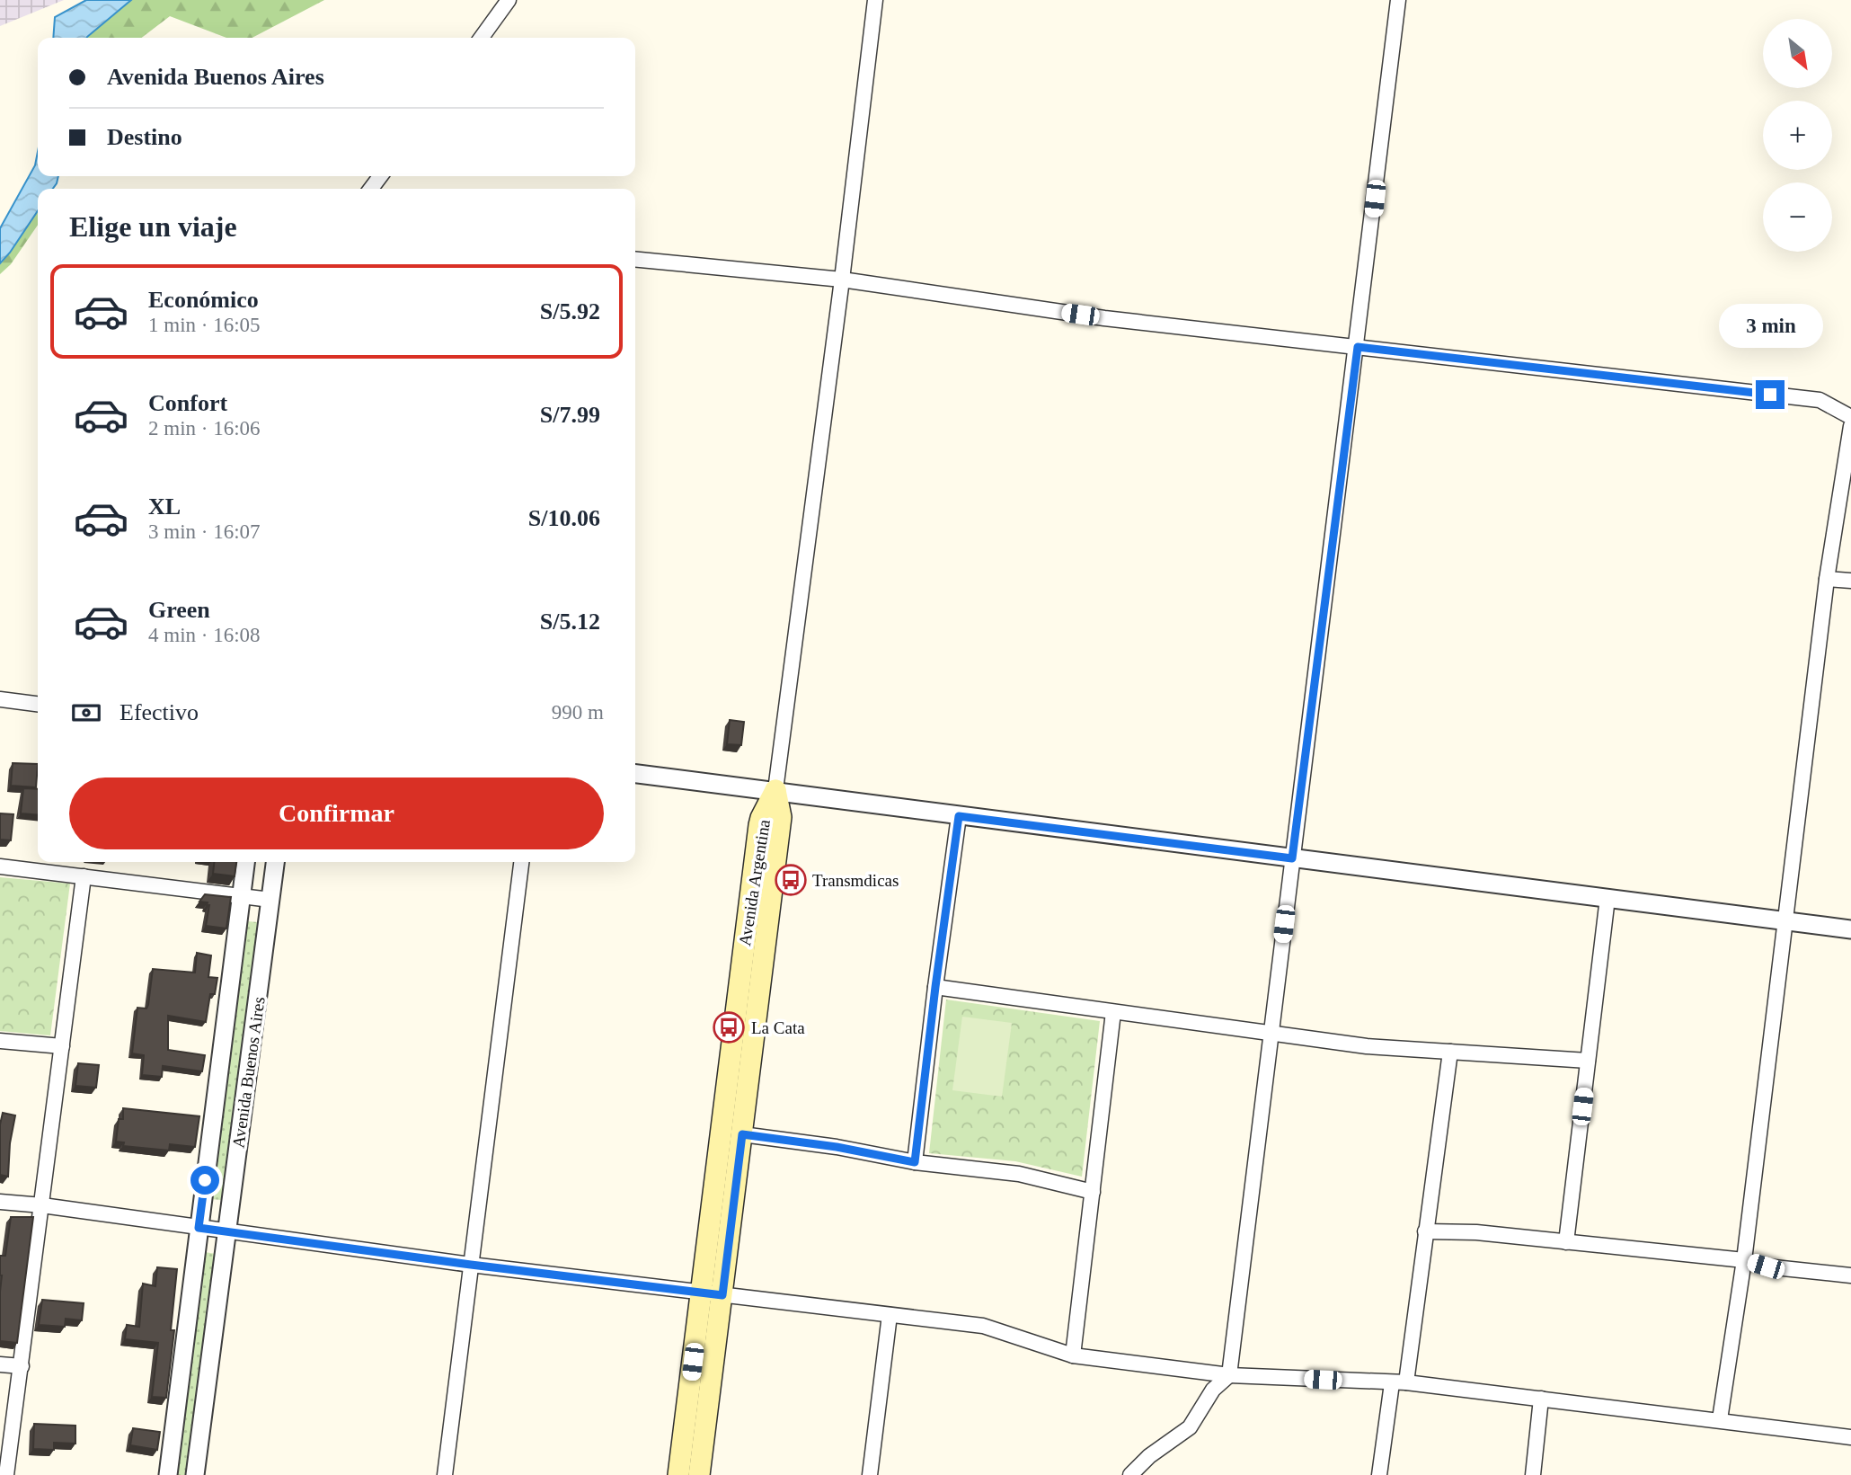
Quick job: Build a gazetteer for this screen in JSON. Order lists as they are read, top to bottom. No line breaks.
{"streets":{"main road":["Avenida Argentina"],"street":["Avenida Buenos Aires"]},"places":{"bus stop":["Transmdicas","La Cata"]},"north":"bottom right","page":{"map_buttons":["+","−"],"banner":["Avenida Buenos Aires","Destino"],"heading":"Elige un viaje","list":[{"name":"Económico","note":"1 min · 16:05","value":"S/5.92"},{"name":"Confort","note":"2 min · 16:06","value":"S/7.99"},{"name":"XL","note":"3 min · 16:07","value":"S/10.06"},{"name":"Green","note":"4 min · 16:08","value":"S/5.12"}],"bubble":"3 min","pay":["Efectivo","990 m"],"buttons":"Confirmar"}}
